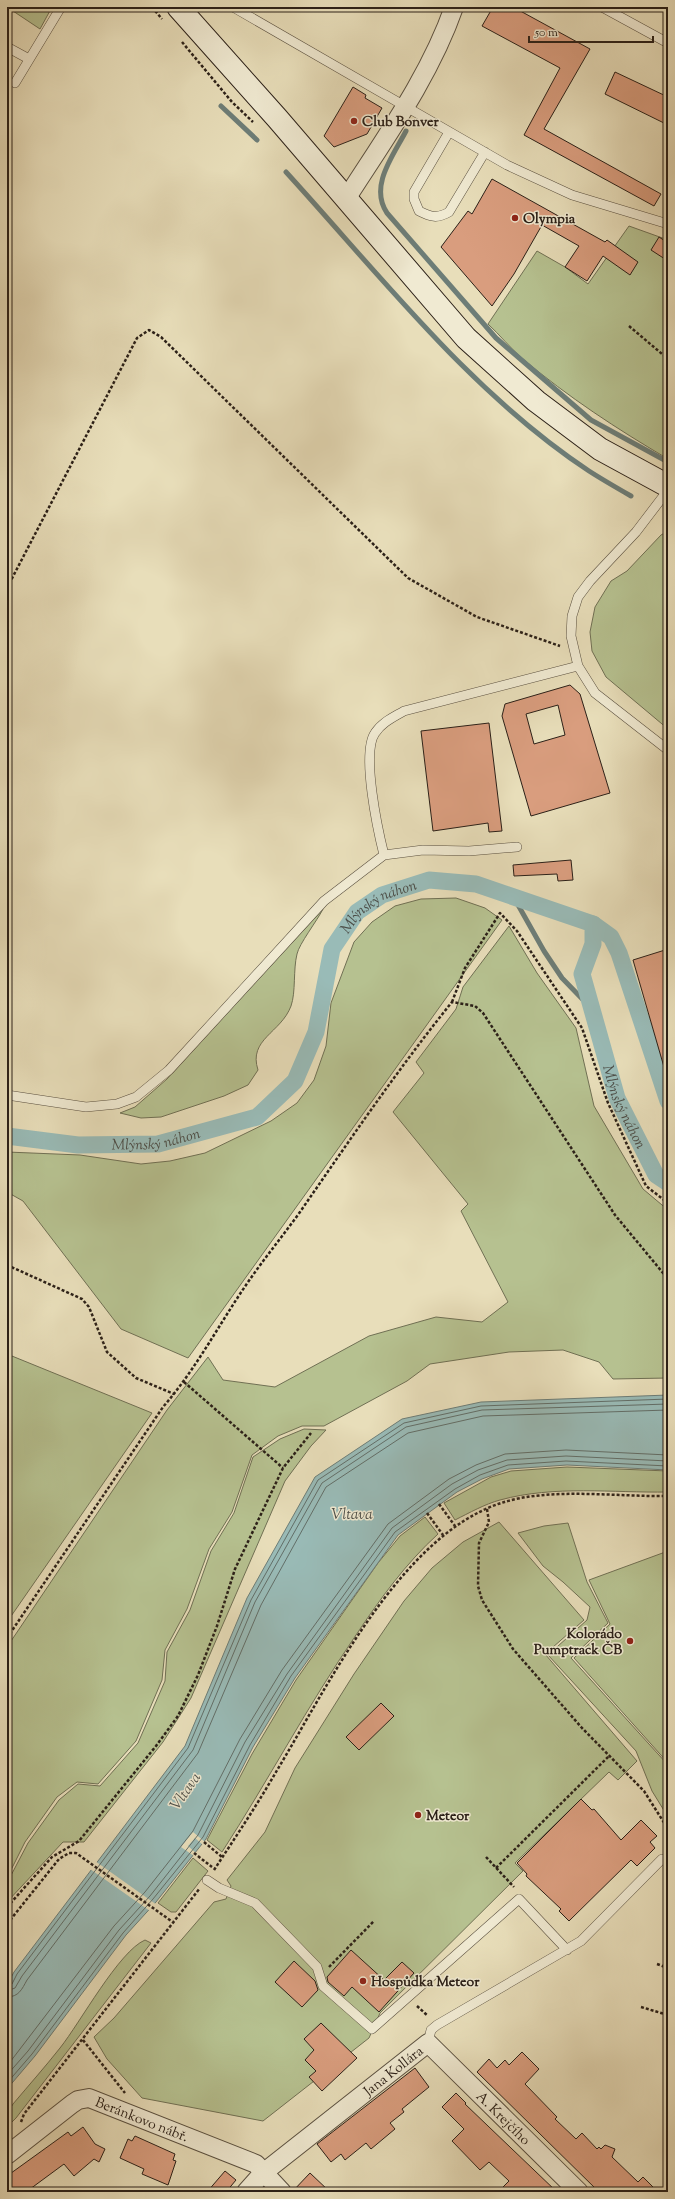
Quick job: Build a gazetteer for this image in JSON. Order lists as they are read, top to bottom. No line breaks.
{"streets":{"street":["Jana Kollára","A. Krejčího","Beránkovo nábř."]},"crossings":[["Jana Kollára","A. Krejčího"],["Jana Kollára","Beránkovo nábř."]],"water":["Mlýnský náhon","Vltava"],"places":["Club Bonver","Olympia","Kolorádo Pumptrack ČB","Meteor","Hospůdka Meteor"],"scale_bar":"50 m"}
